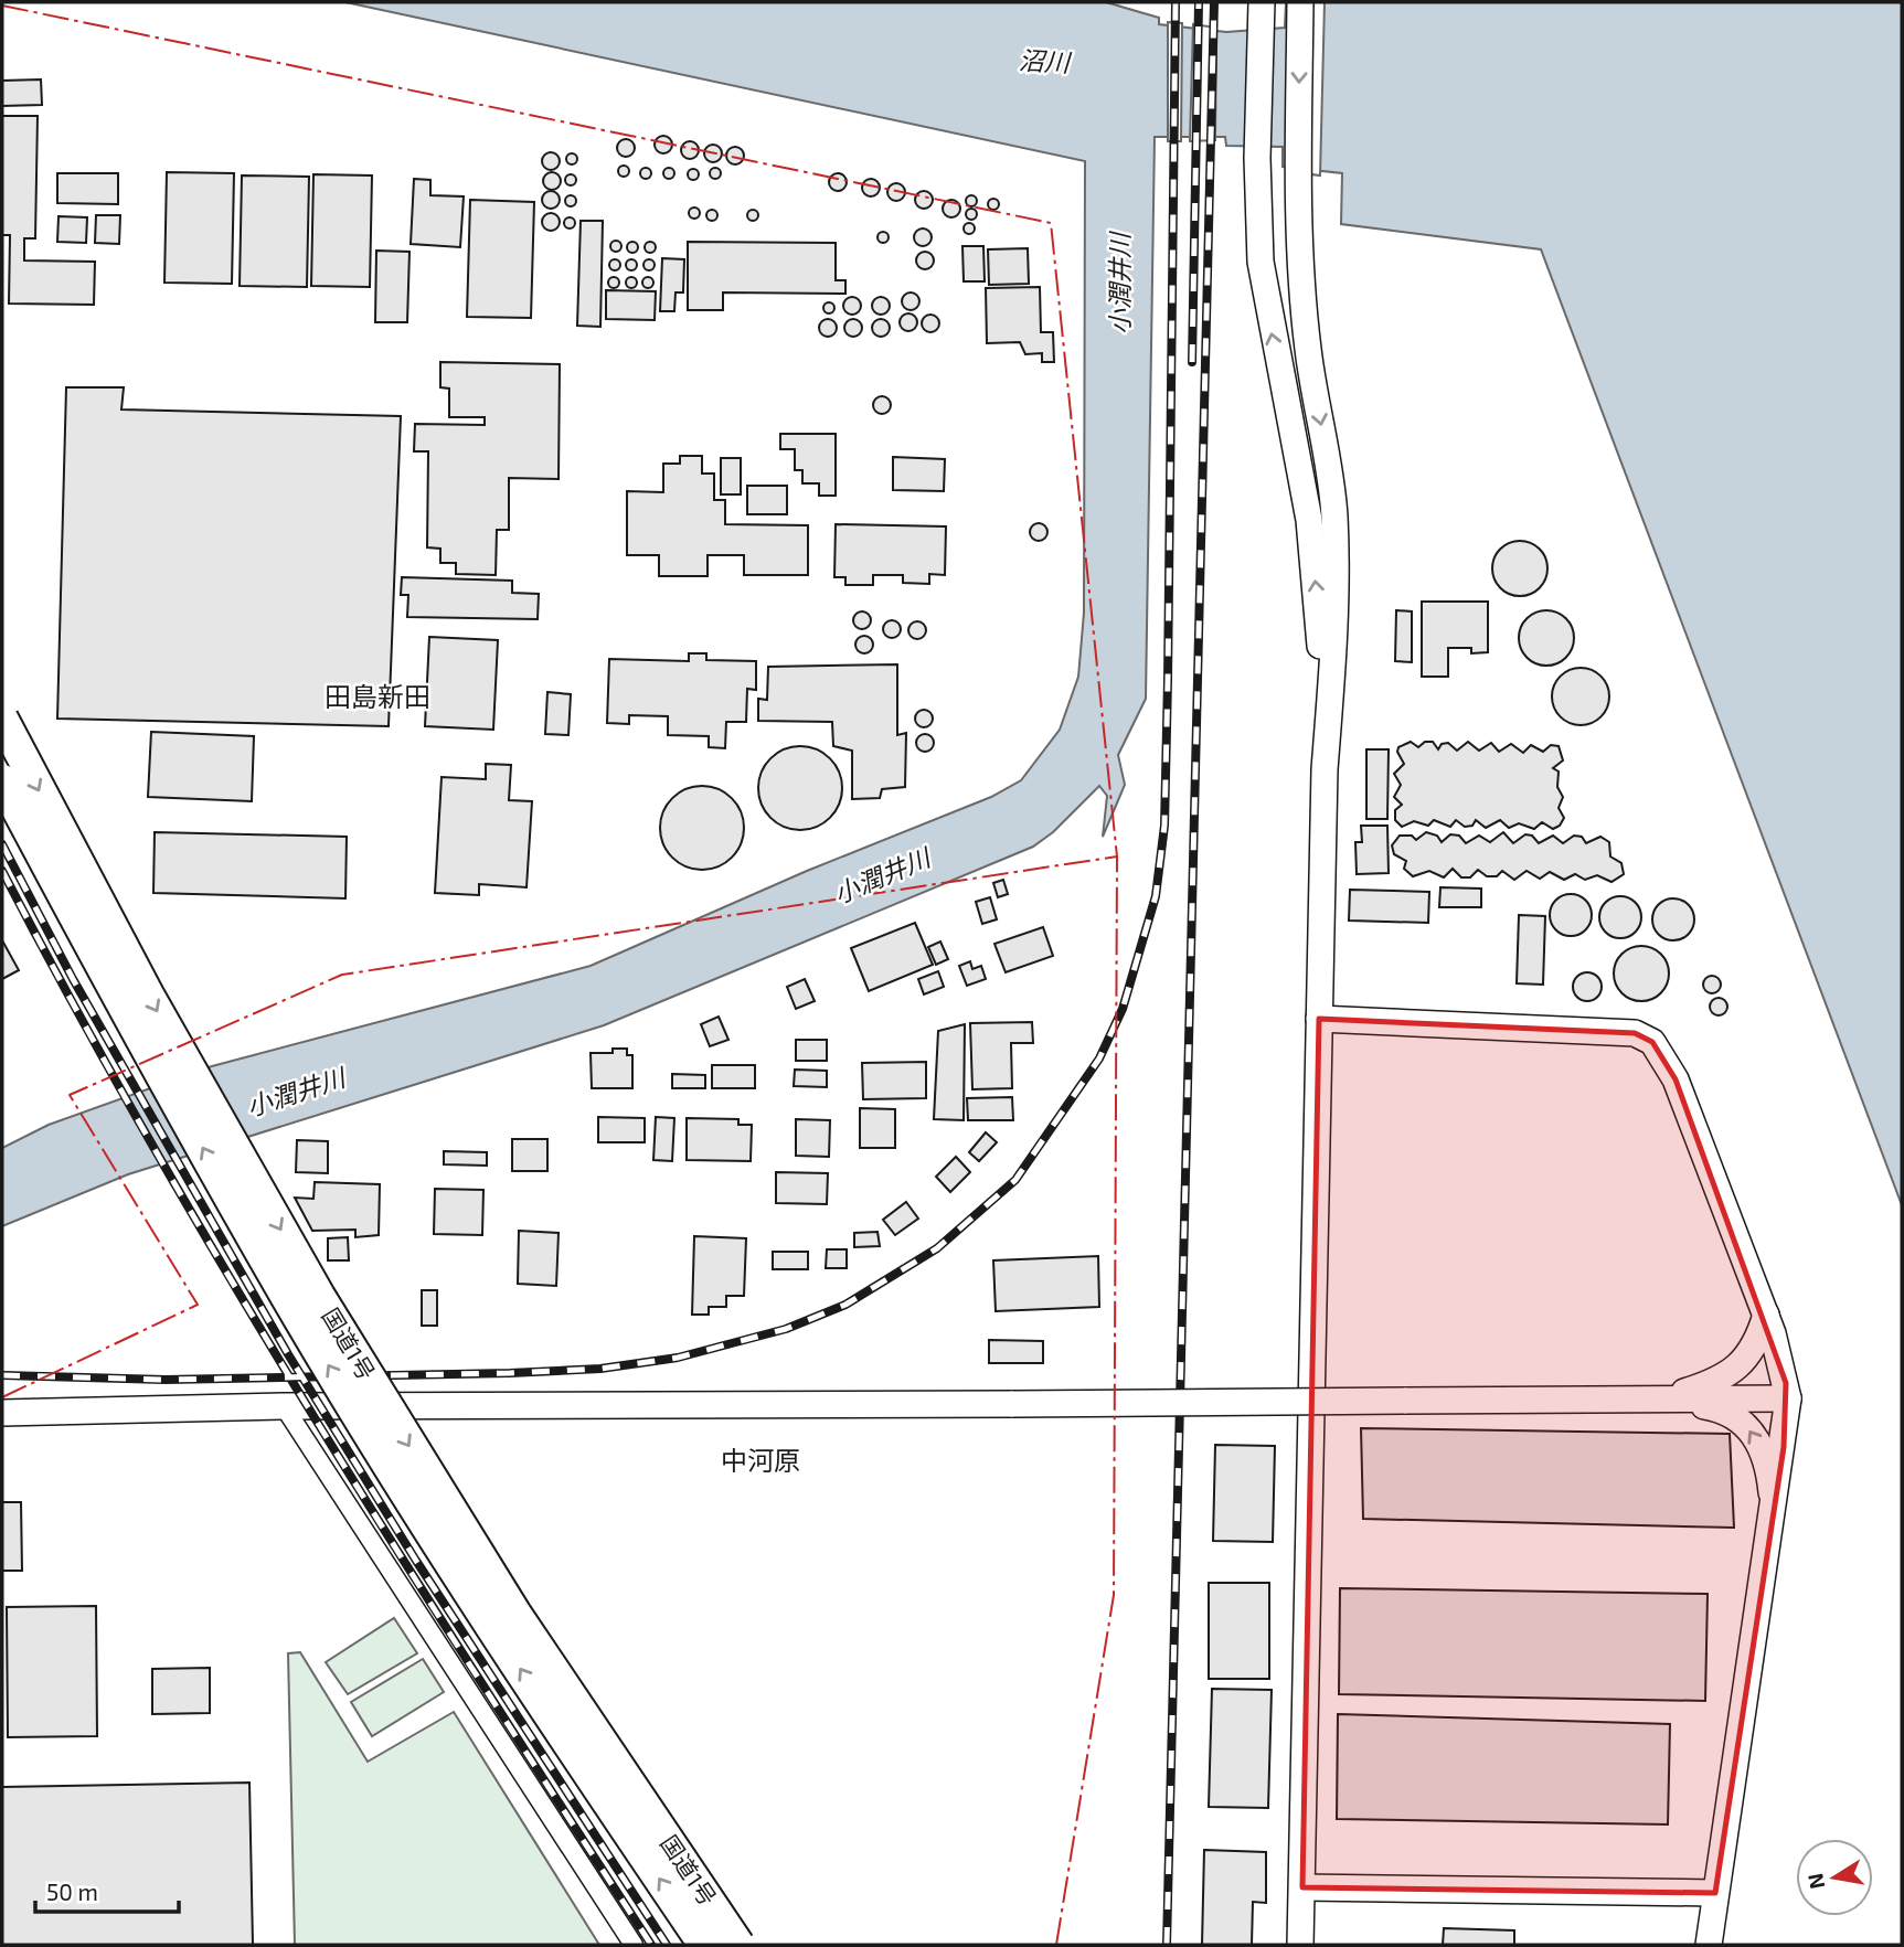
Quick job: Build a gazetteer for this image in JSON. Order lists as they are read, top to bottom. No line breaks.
{"streets":{"highway":["国道1号"]},"districts":["田島新田","中河原"],"water":["沼川","小潤井川"],"scale_bar":"50 m","north":"left"}
